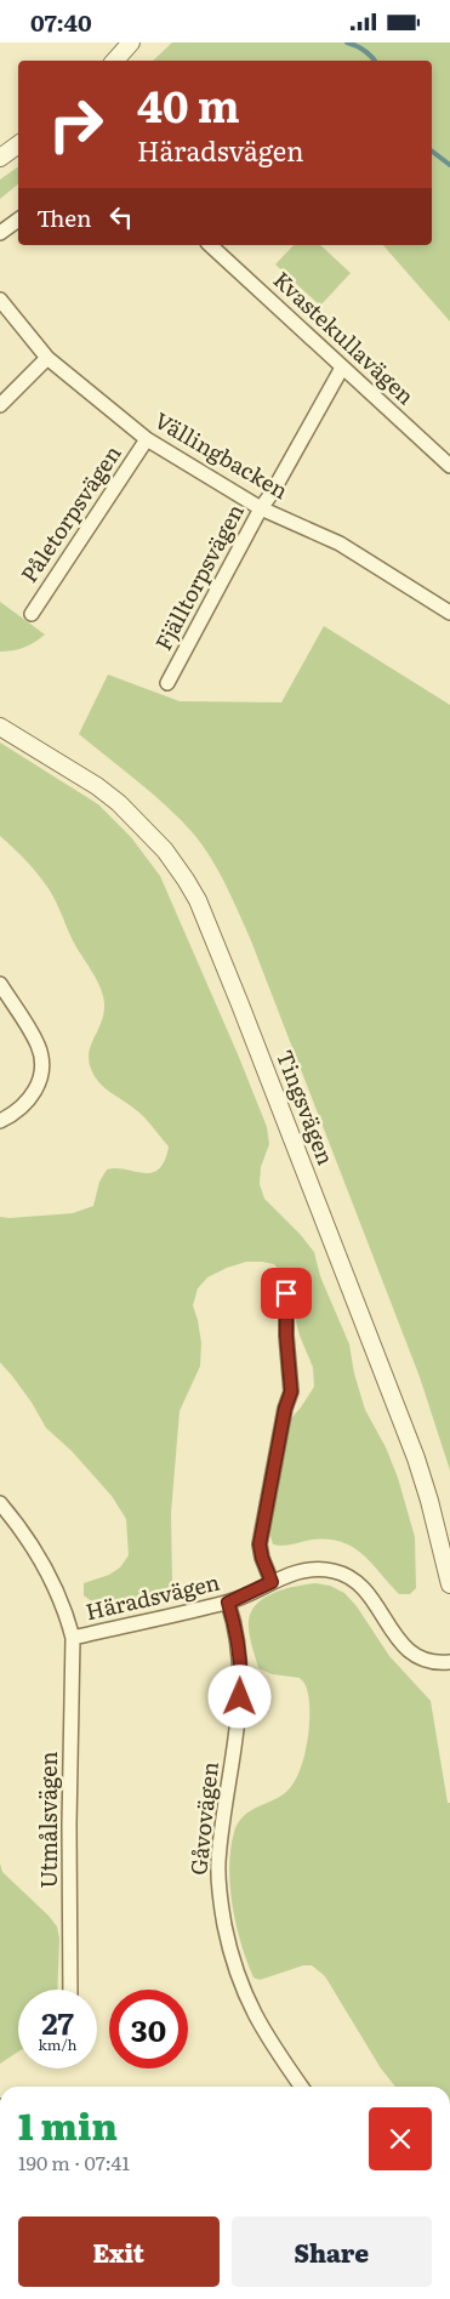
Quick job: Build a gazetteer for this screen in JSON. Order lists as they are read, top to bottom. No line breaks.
{"streets":{"street":["Kvastekullavägen","Vällingbacken","Påletorpsvägen","Fjälltorpsvägen","Tingsvägen","Häradsvägen","Gåvovägen","Utmålsvägen"]},"crossings":[["Kvastekullavägen","Fjälltorpsvägen"],["Vällingbacken","Påletorpsvägen"],["Vällingbacken","Fjälltorpsvägen"],["Häradsvägen","Gåvovägen"],["Häradsvägen","Utmålsvägen"]],"page":{"status":"07:40","turn":["40 m","Häradsvägen"],"then":"Then","speed":"27 km/h","limit":"30","heading":["1 min","190 m · 07:41"],"buttons":["Exit","Share"]}}
